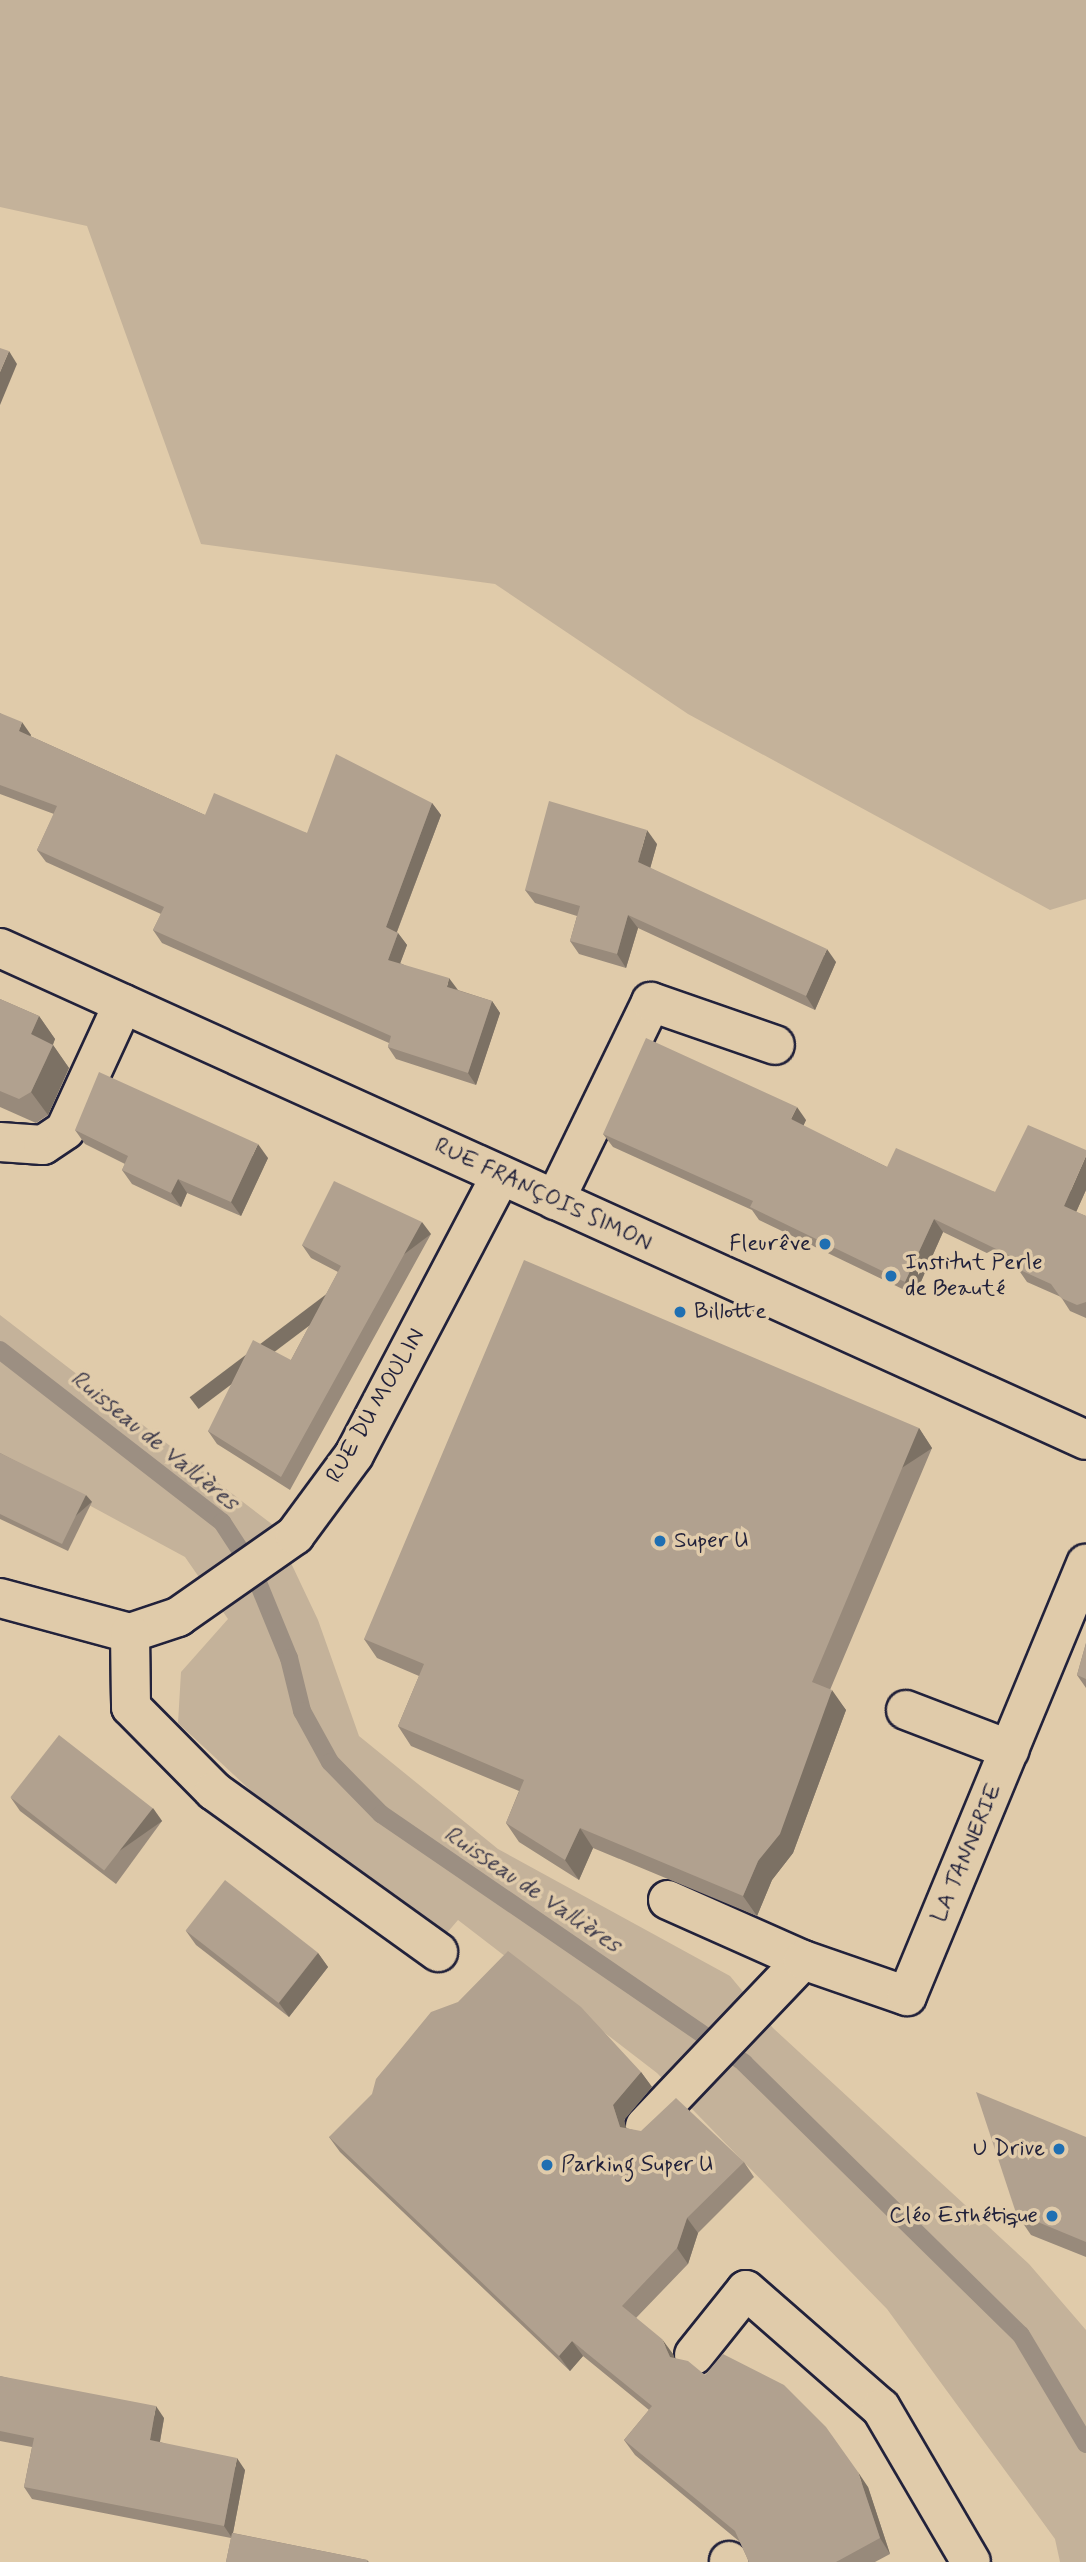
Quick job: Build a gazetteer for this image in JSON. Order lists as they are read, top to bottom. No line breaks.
{"streets":{"main road":["RUE FRANÇOIS SIMON","RUE DU MOULIN","LA TANNERIE"]},"crossings":[["RUE FRANÇOIS SIMON","RUE DU MOULIN"]],"water":["Ruisseau de Vallières"],"places":["Fleurêve","Institut Perle de Beauté","Billotte","Super U","U Drive","Parking Super U","Cléo Esthétique"]}
